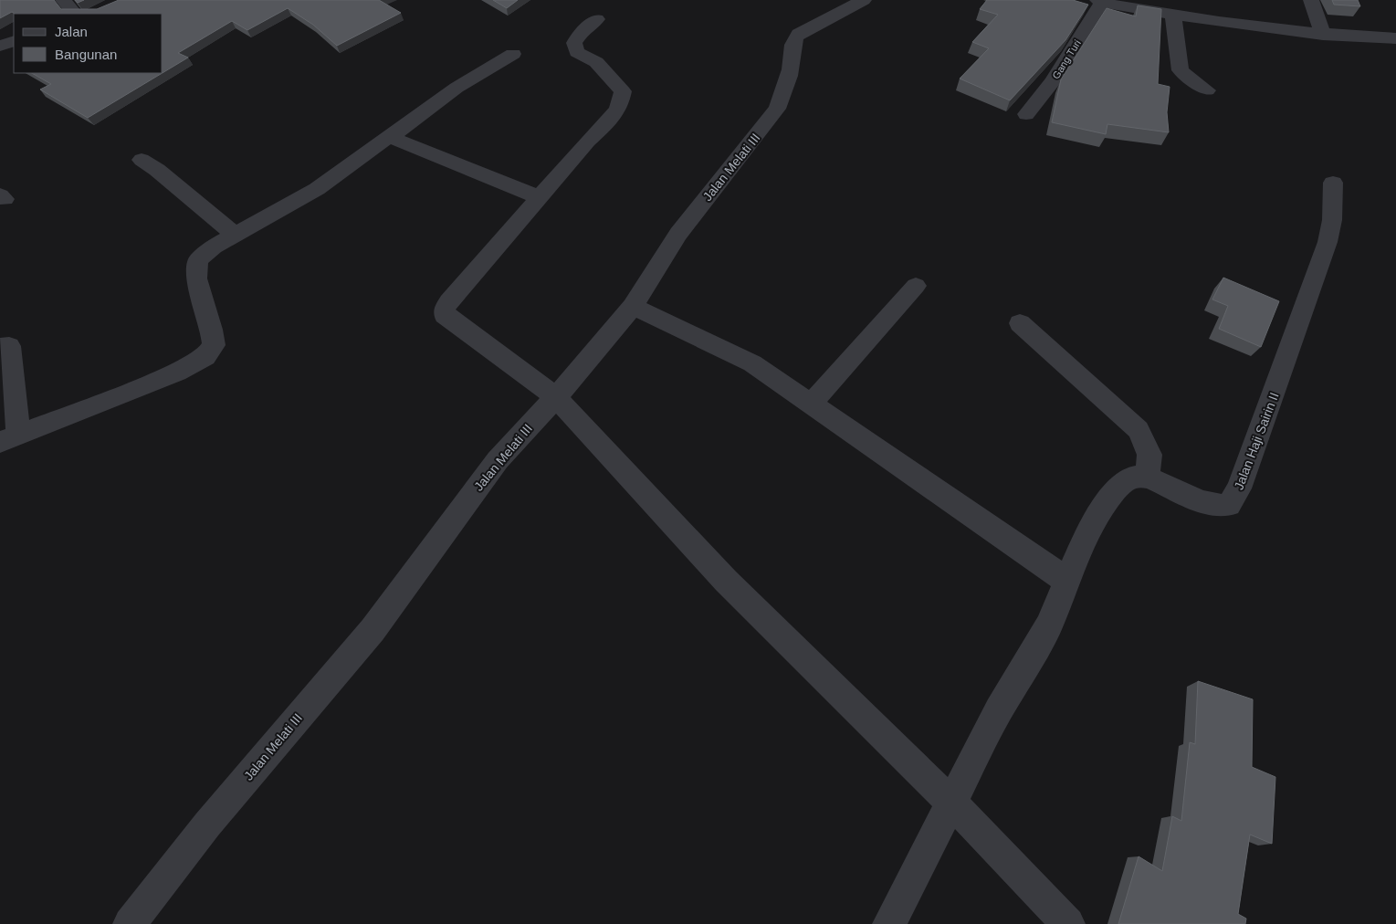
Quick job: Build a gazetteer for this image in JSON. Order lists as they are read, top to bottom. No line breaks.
{"streets":{"street":["Gang Turi","Jalan Melati III","Jalan Haji Sairin II"]},"legend":["Jalan","Bangunan"]}
